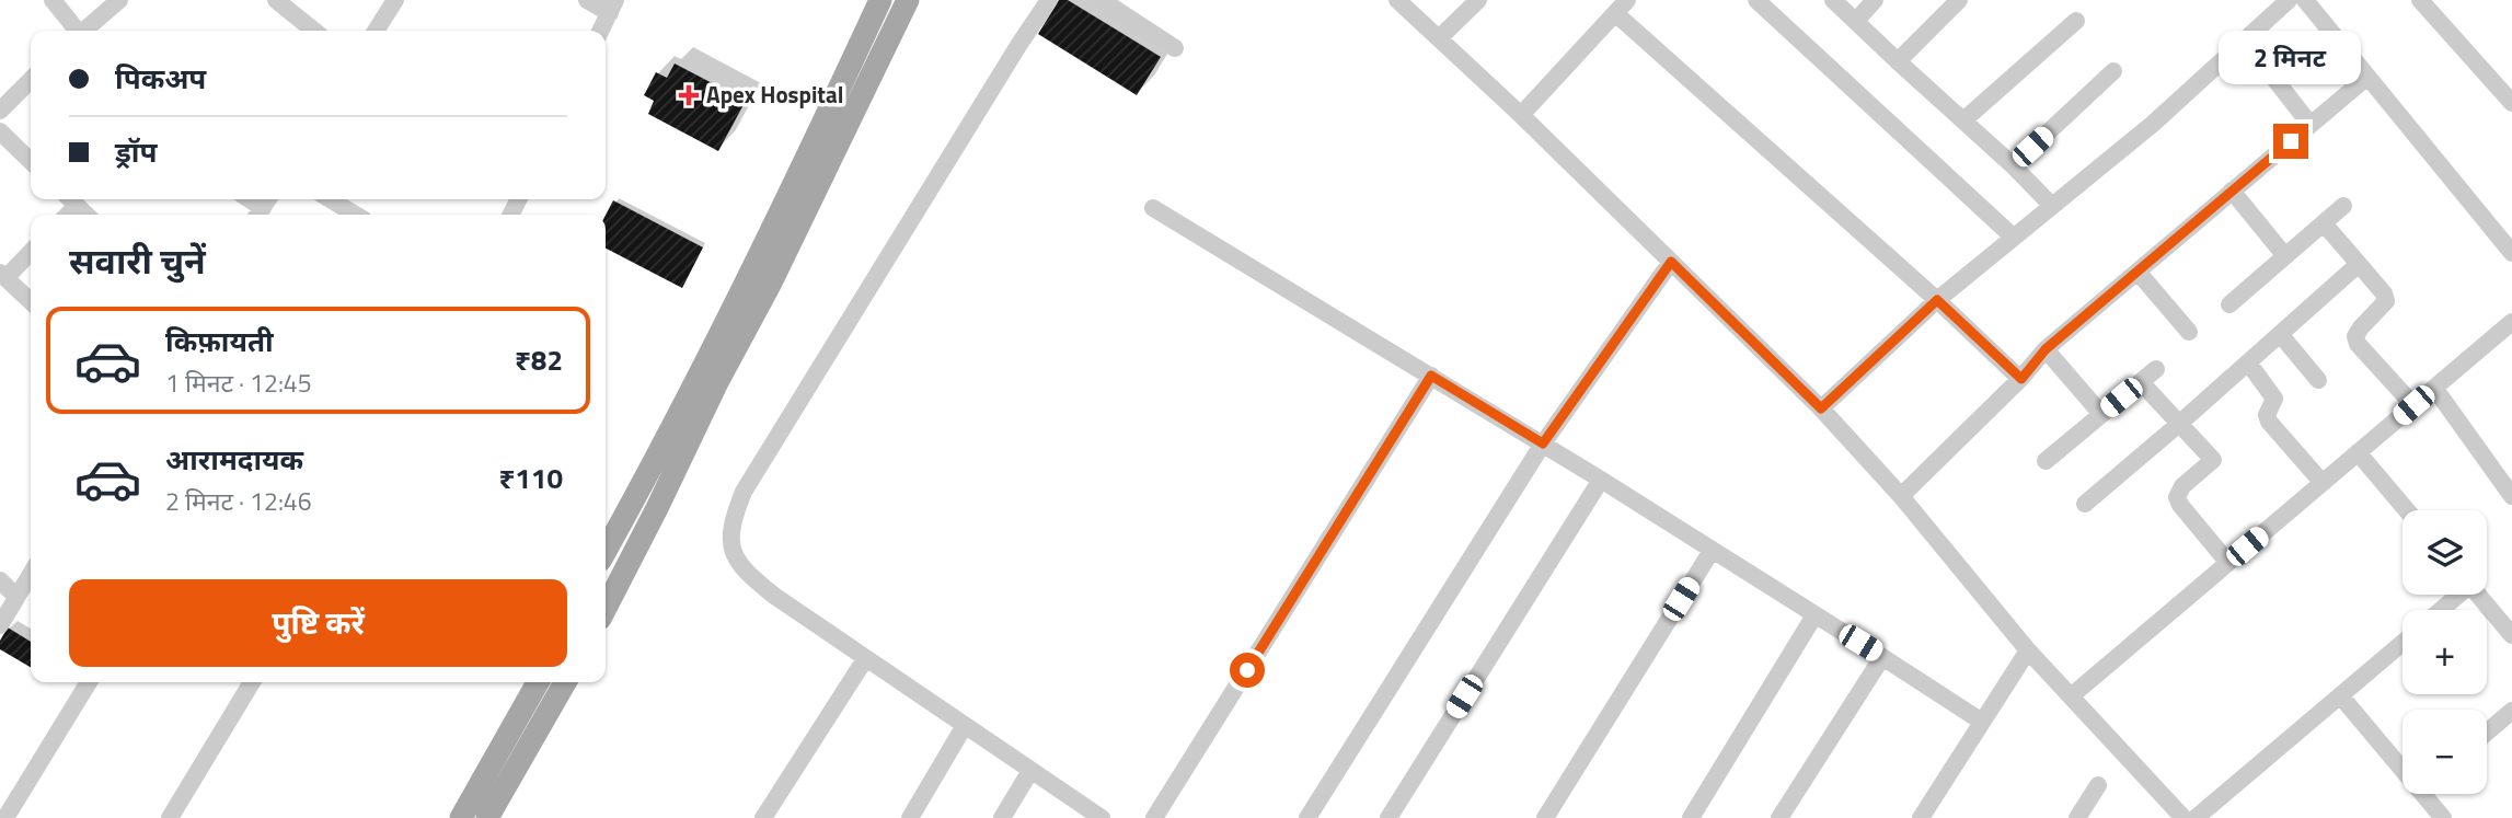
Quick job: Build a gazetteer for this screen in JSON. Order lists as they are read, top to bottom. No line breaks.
{"places":{"health":["Apex Hospital"]},"page":{"bubble":"2 मिनट","banner":["पिकअप","ड्रॉप"],"heading":"सवारी चुनें","list":[{"name":"किफ़ायती","note":"1 मिनट · 12:45","value":"₹82"},{"name":"आरामदायक","note":"2 मिनट · 12:46","value":"₹110"}],"map_buttons":["+","−"],"buttons":"पुष्टि करें"}}
